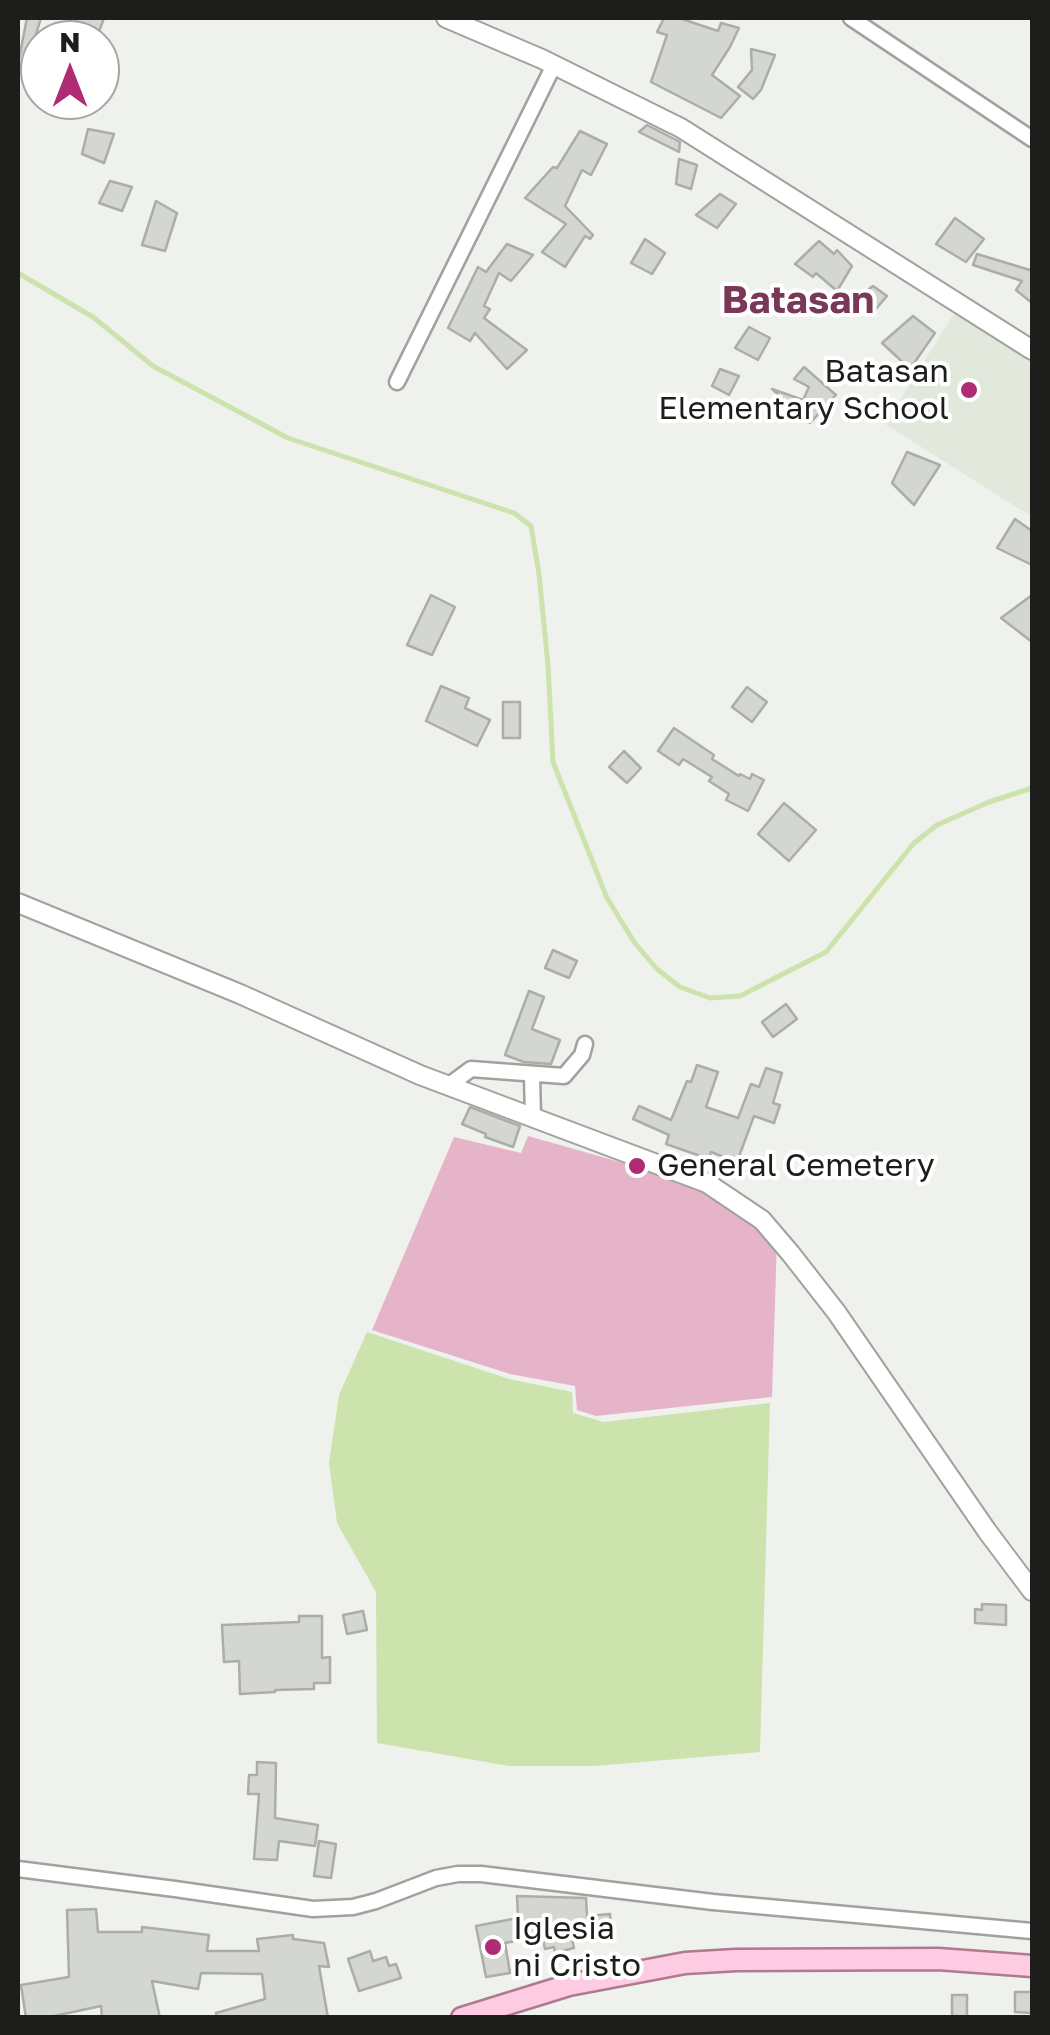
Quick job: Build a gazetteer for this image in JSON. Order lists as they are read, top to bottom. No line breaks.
{"districts":["Batasan"],"places":["Batasan Elementary School","General Cemetery","Iglesia ni Cristo"],"north":"top"}
